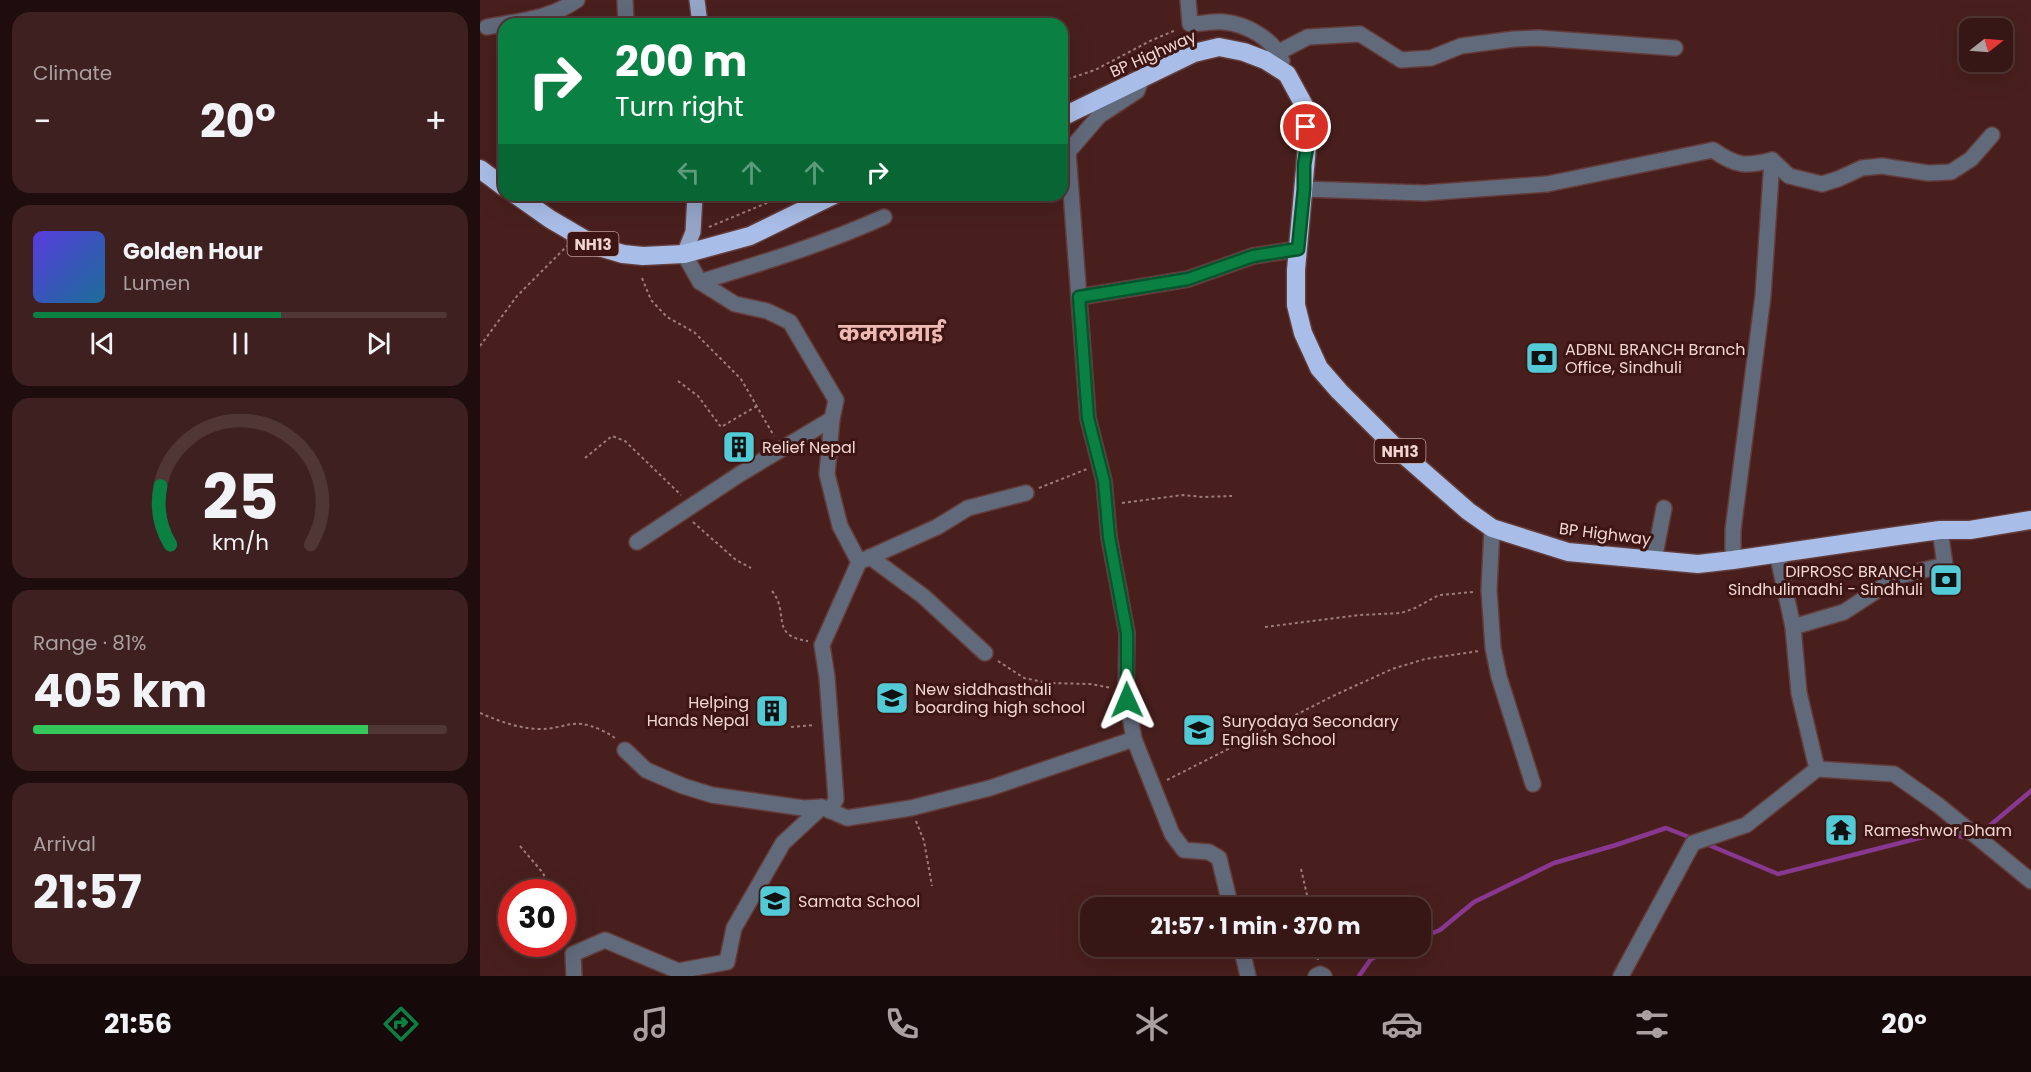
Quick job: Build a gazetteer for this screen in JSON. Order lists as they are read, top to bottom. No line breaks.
{"streets":{"highway":["BP Highway","NH13"]},"districts":["कमलामाई"],"places":{"bank":["ADBNL BRANCH Branch Office, Sindhuli","DIPROSC BRANCH Sindhulimadhi - Sindhuli"],"building":["Relief Nepal","Helping Hands Nepal"],"school or university":["New siddhasthali boarding high school","Suryodaya Secondary English School","Samata School"],"temple":["Rameshwor Dham"]},"north":"right","page":{"tile":["Climate",["Range · 81%","405 km"],["Arrival","21:57"]],"turn":["200 m","Turn right"],"heat":["−","20°","+"],"song":["Golden Hour","Lumen"],"limit":"30","trip":"21:57 · 1 min · 370 m","tabs":["21:56","20°"],"gauge":["25","km/h"]}}
